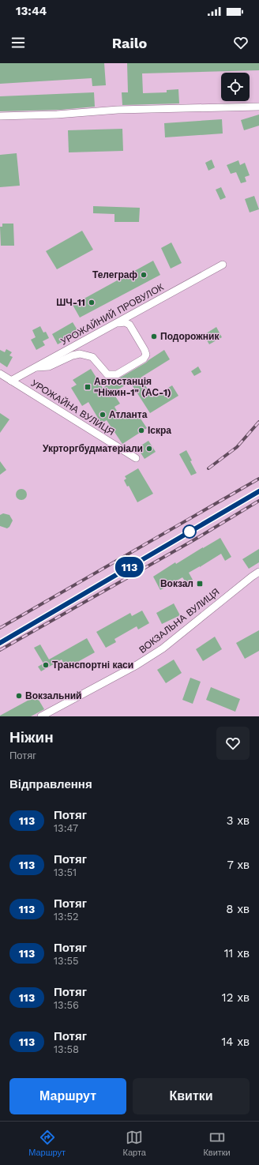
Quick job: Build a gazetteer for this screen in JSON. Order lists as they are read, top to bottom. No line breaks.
{"streets":{"street":["УРОЖАЙНИЙ ПРОВУЛОК","УРОЖАЙНА ВУЛИЦЯ","ВОКЗАЛЬНА ВУЛИЦЯ"]},"crossings":[["УРОЖАЙНИЙ ПРОВУЛОК","УРОЖАЙНА ВУЛИЦЯ"]],"places":{"other":["Телеграф","ШЧ-11","Подорожник","Атланта","Іскра","Укрторгбудматеріали","Транспортні каси","Вокзальний"],"transit":["Автостанція \"Ніжин-1\" (АС-1)","Вокзал"]},"page":{"status":"13:44","header":"Railo","on_map":"113","heading":[["Ніжин","Потяг"],"Відправлення"],"list":[{"mark":"113","name":"Потяг","note":"13:47","value":"3 хв"},{"mark":"113","name":"Потяг","note":"13:51","value":"7 хв"},{"mark":"113","name":"Потяг","note":"13:52","value":"8 хв"},{"mark":"113","name":"Потяг","note":"13:55","value":"11 хв"},{"mark":"113","name":"Потяг","note":"13:56","value":"12 хв"},{"mark":"113","name":"Потяг","note":"13:58","value":"14 хв"}],"buttons":["Маршрут","Квитки"],"tabs":["Маршрут","Карта","Квитки"]}}
